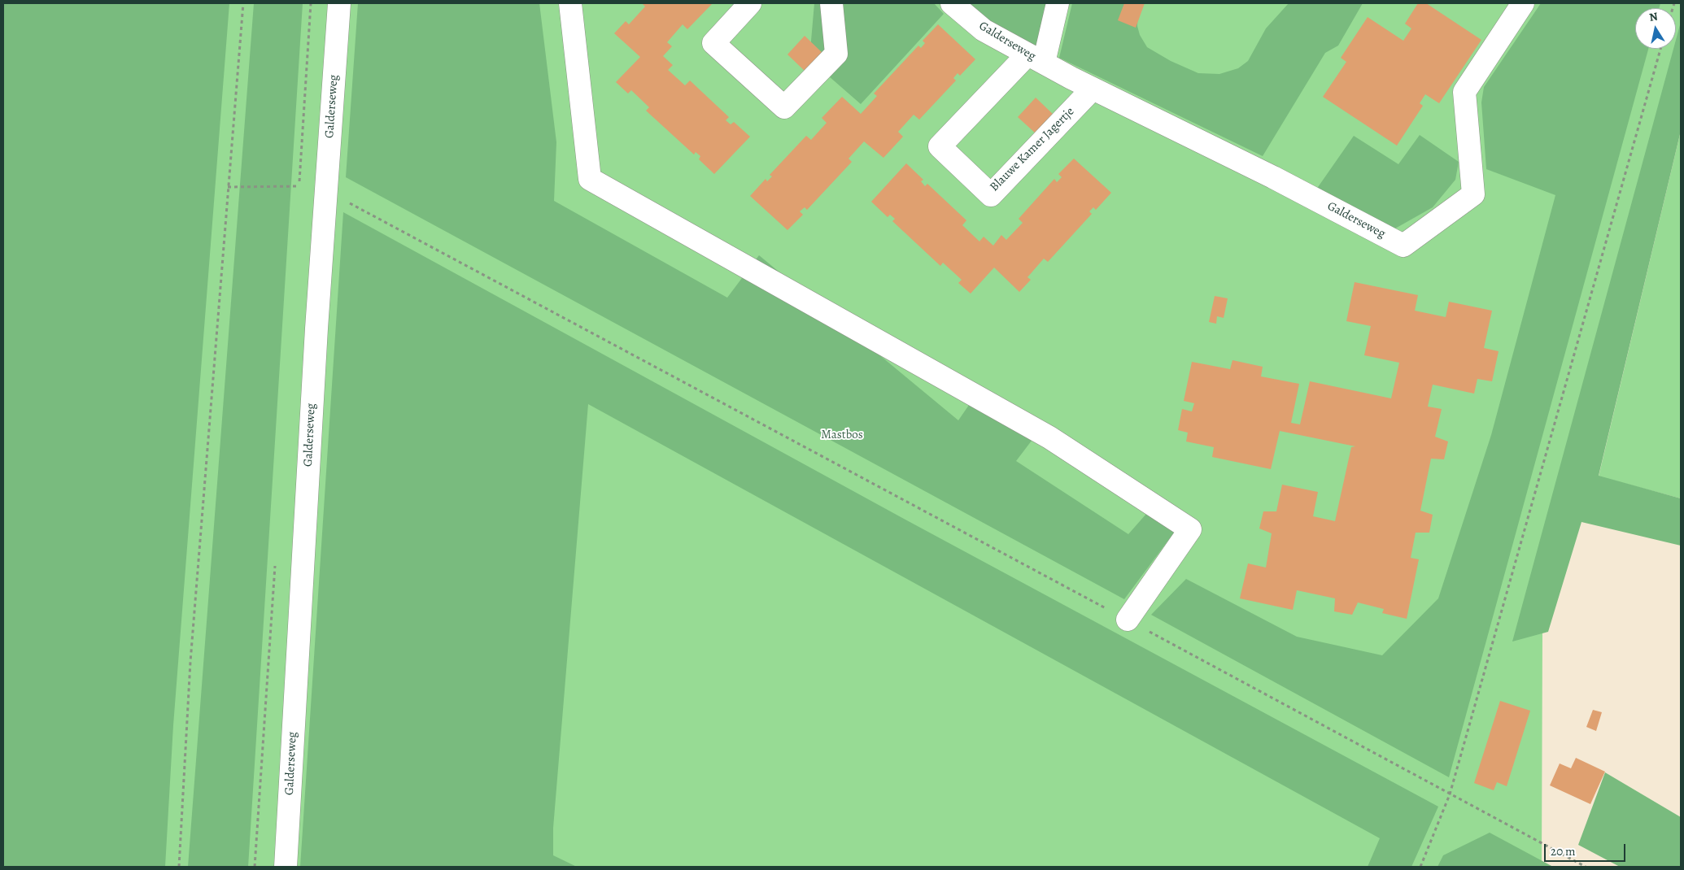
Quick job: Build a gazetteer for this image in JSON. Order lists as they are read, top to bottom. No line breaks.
{"streets":{"street":["Galderseweg","Blauwe Kamer Jagertje"]},"crossings":[["Galderseweg","Blauwe Kamer Jagertje"]],"parks":["Mastbos"],"scale_bar":"20 m","north":"top"}
